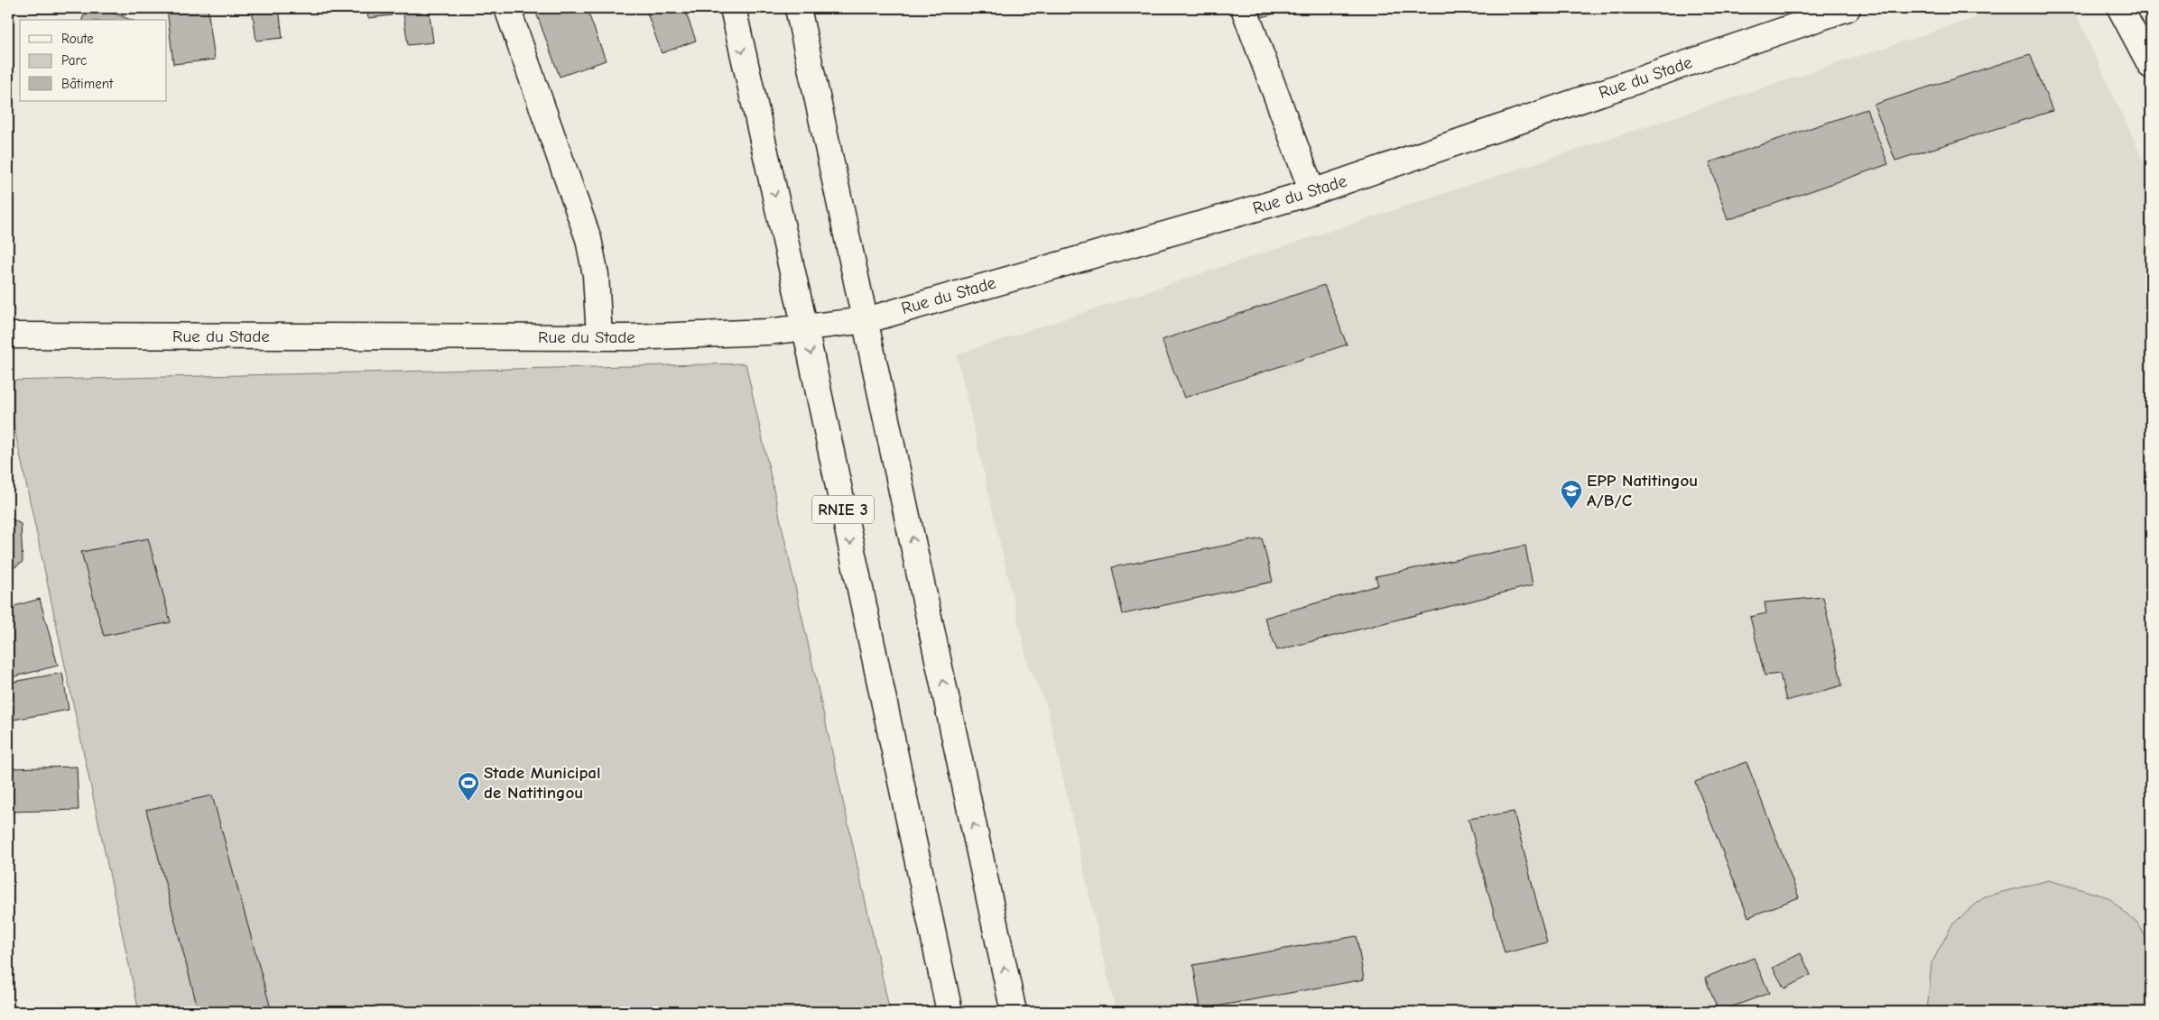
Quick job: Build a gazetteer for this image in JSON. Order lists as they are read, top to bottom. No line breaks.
{"streets":{"main road":["Rue du Stade","RNIE 3"]},"crossings":[["Rue du Stade","RNIE 3"]],"places":{"school or university":["EPP Natitingou A/B/C"],"sports":["Stade Municipal de Natitingou"]},"legend":["Route","Parc","Bâtiment"]}
